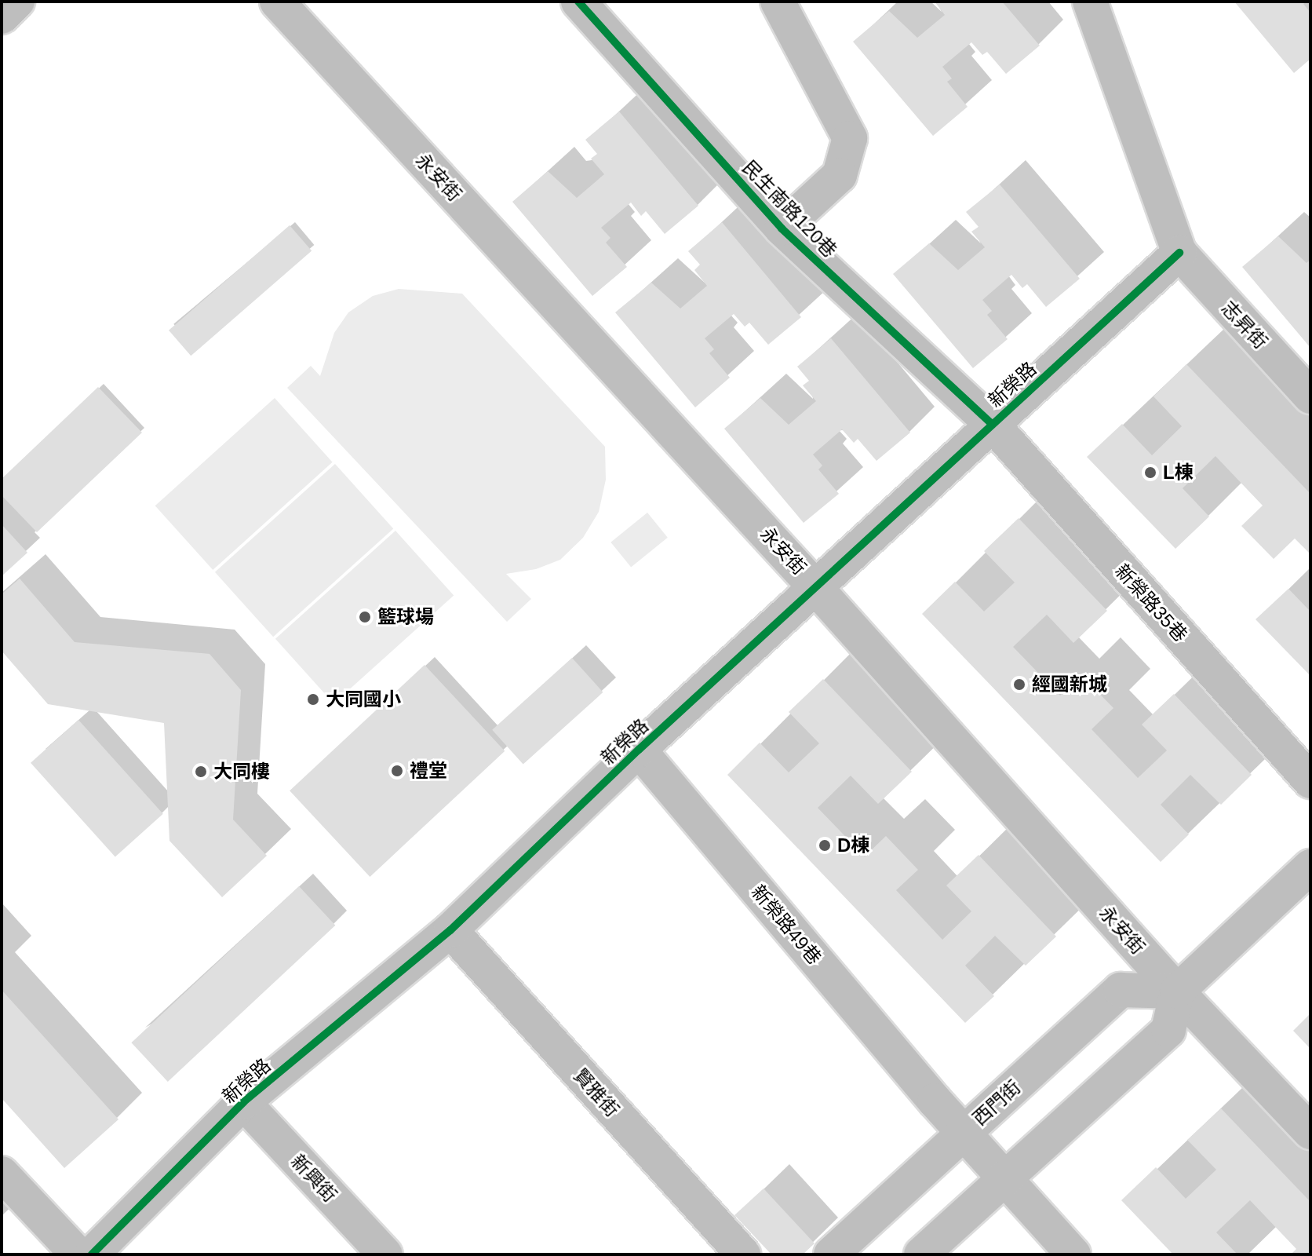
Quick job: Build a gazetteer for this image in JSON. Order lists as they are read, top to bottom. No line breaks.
{"streets":{"street":["永安街","民生南路120巷","志昇街","新榮路","新榮路35巷","新榮路49巷","賢雅街","西門街","新興街"]},"crossings":[["永安街","新榮路"],["永安街","西門街"],["民生南路120巷","新榮路"],["民生南路120巷","新榮路35巷"],["志昇街","新榮路"],["新榮路","新榮路35巷"],["新榮路","新榮路49巷"],["新榮路","賢雅街"],["新榮路","新興街"],["新榮路49巷","西門街"]],"places":["L棟","籃球場","經國新城","大同國小","禮堂","大同樓","D棟"]}
